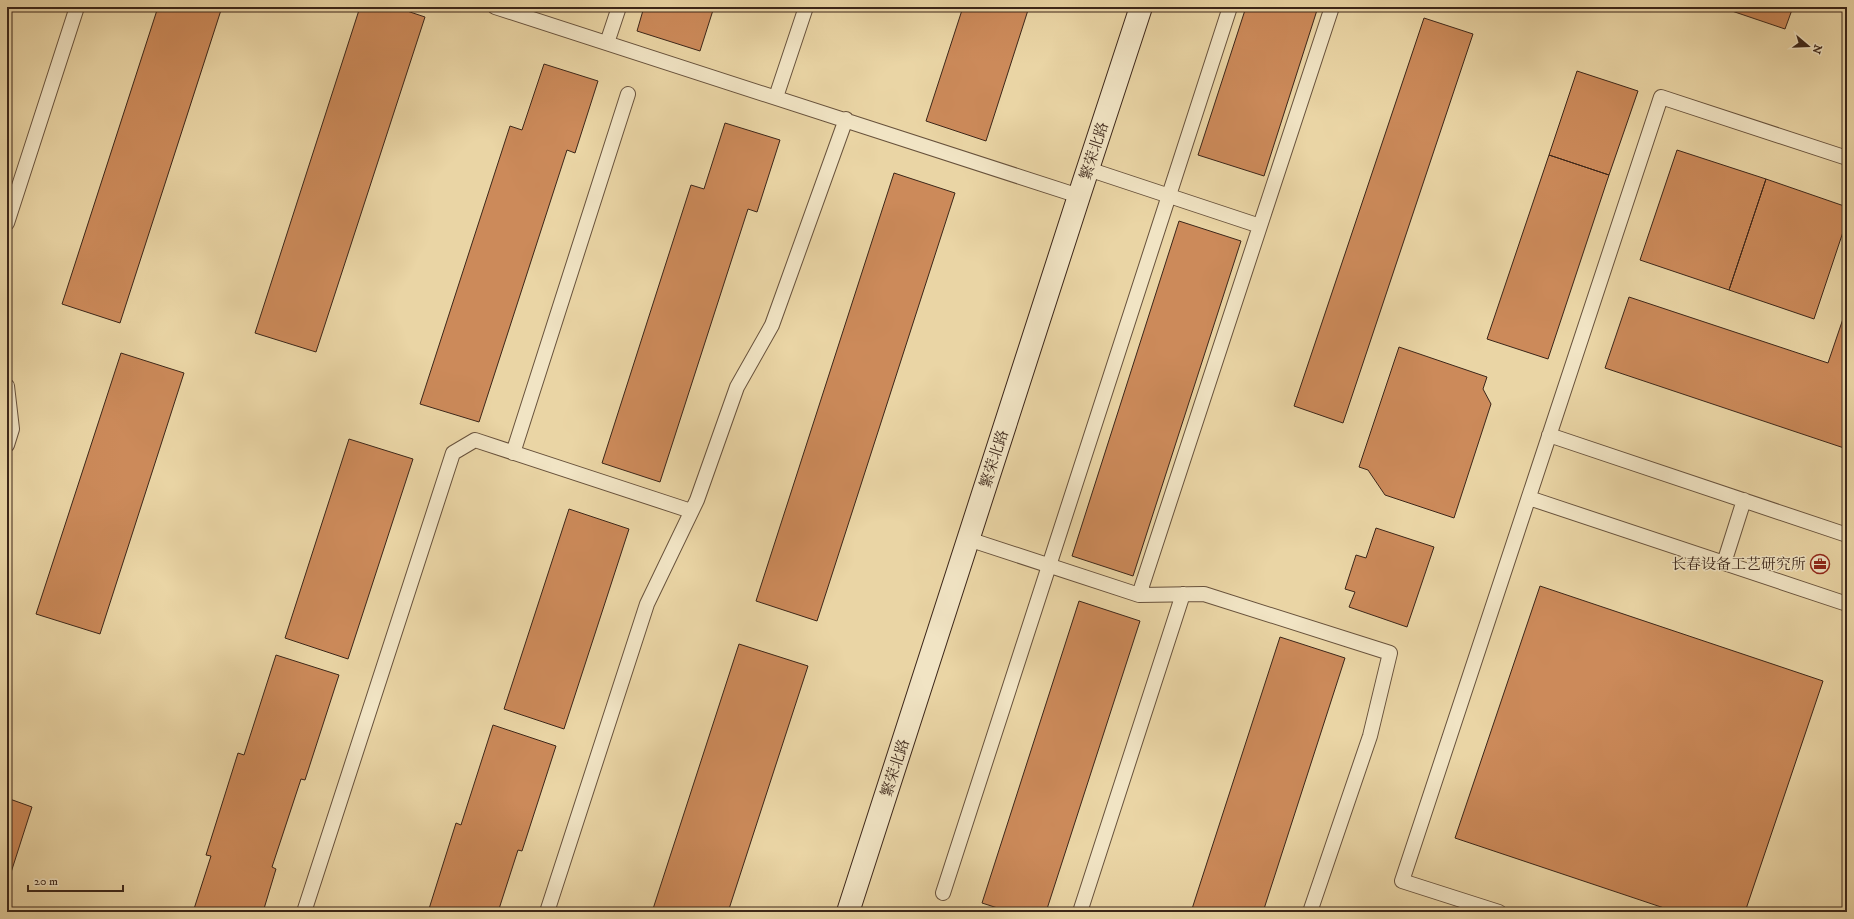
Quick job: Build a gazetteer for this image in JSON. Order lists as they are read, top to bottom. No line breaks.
{"streets":{"street":["繁荣北路"]},"places":{"office":["长春设备工艺研究所"]},"scale_bar":"20 m","north":"right"}
